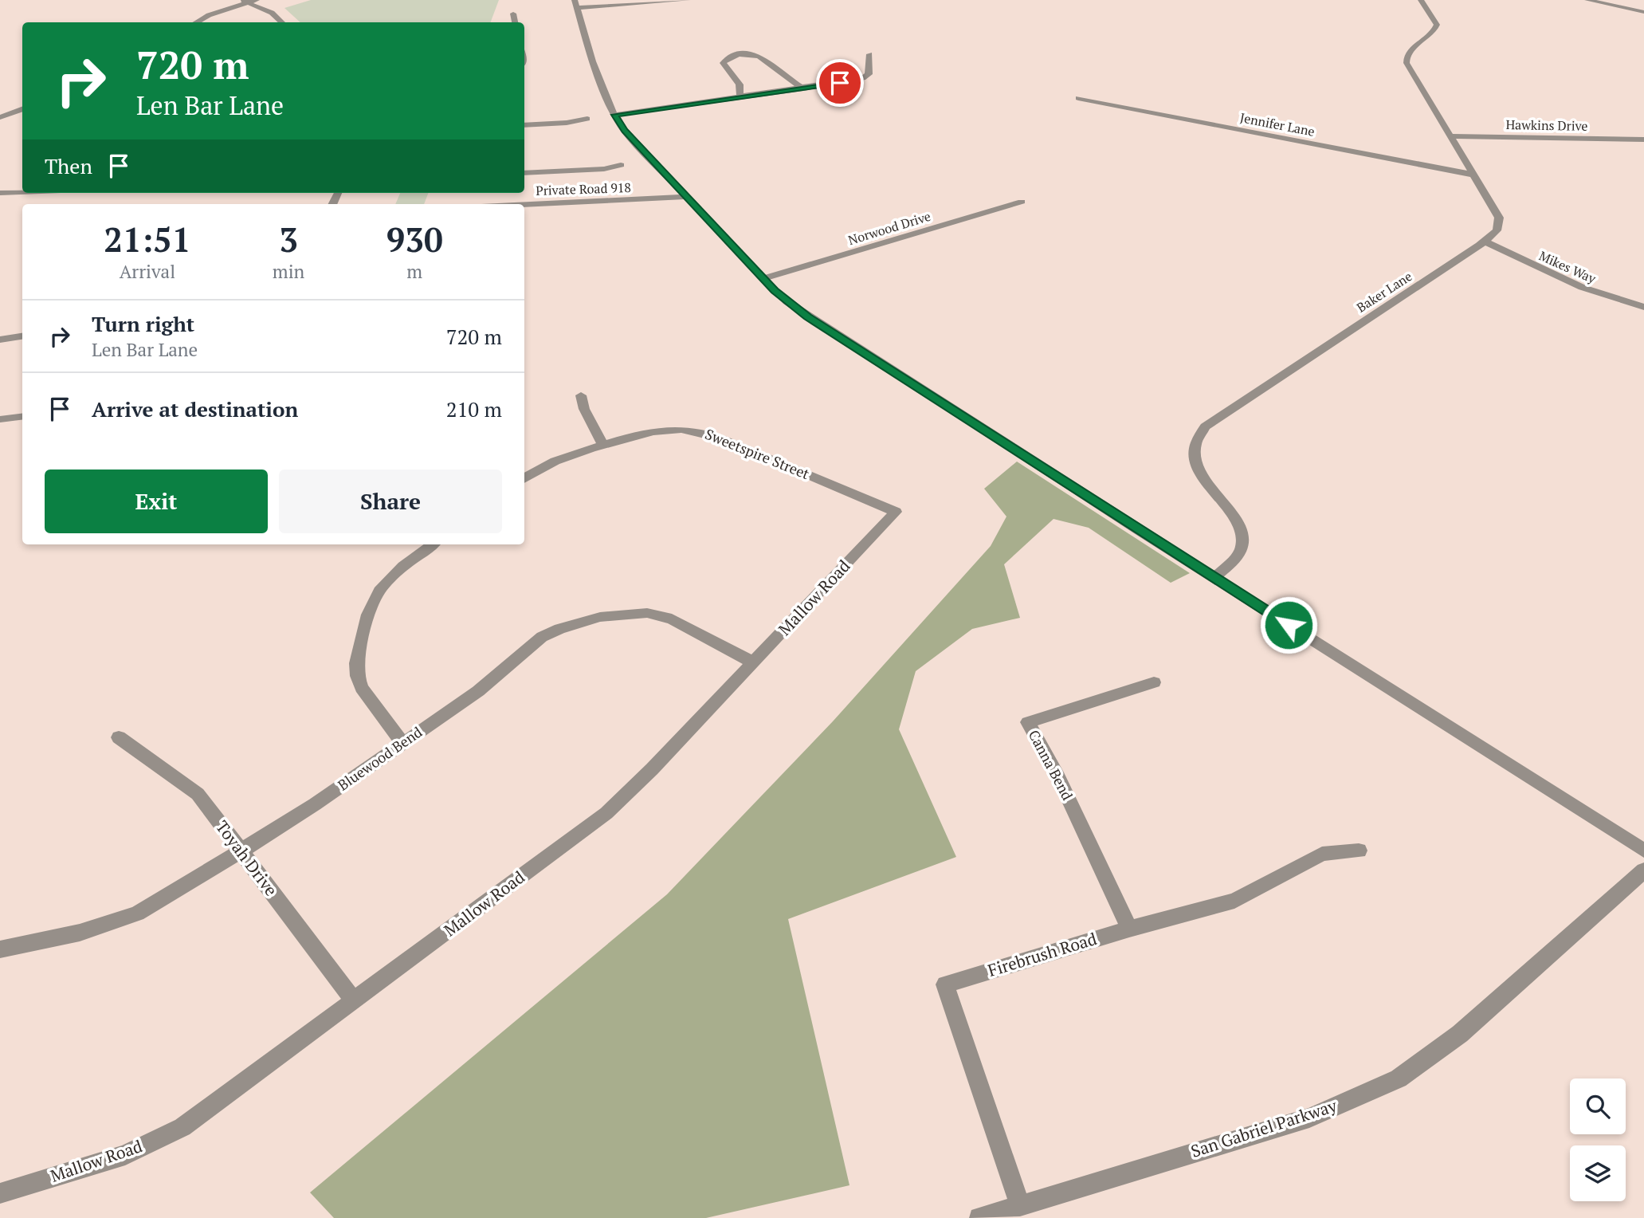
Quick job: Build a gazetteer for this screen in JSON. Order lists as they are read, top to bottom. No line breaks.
{"streets":{"street":["Jennifer Lane","Hawkins Drive","Private Road 918","Norwood Drive","Mikes Way","Baker Lane","Sweetspire Street","Mallow Road","Bluewood Bend","Canna Bend","Toyah Drive","Firebrush Road","San Gabriel Parkway"]},"crossings":[["Jennifer Lane","Baker Lane"],["Hawkins Drive","Baker Lane"],["Mikes Way","Baker Lane"],["Sweetspire Street","Mallow Road"],["Mallow Road","Bluewood Bend"],["Mallow Road","Toyah Drive"],["Bluewood Bend","Toyah Drive"],["Canna Bend","Firebrush Road"],["Firebrush Road","San Gabriel Parkway"]],"page":{"turn":["720 m","Len Bar Lane"],"then":"Then","eta":["21:51","Arrival","3","min","930","m"],"list":[{"name":"Turn right","note":"Len Bar Lane","value":"720 m"},{"name":"Arrive at destination","value":"210 m"}],"buttons":["Exit","Share"]}}
